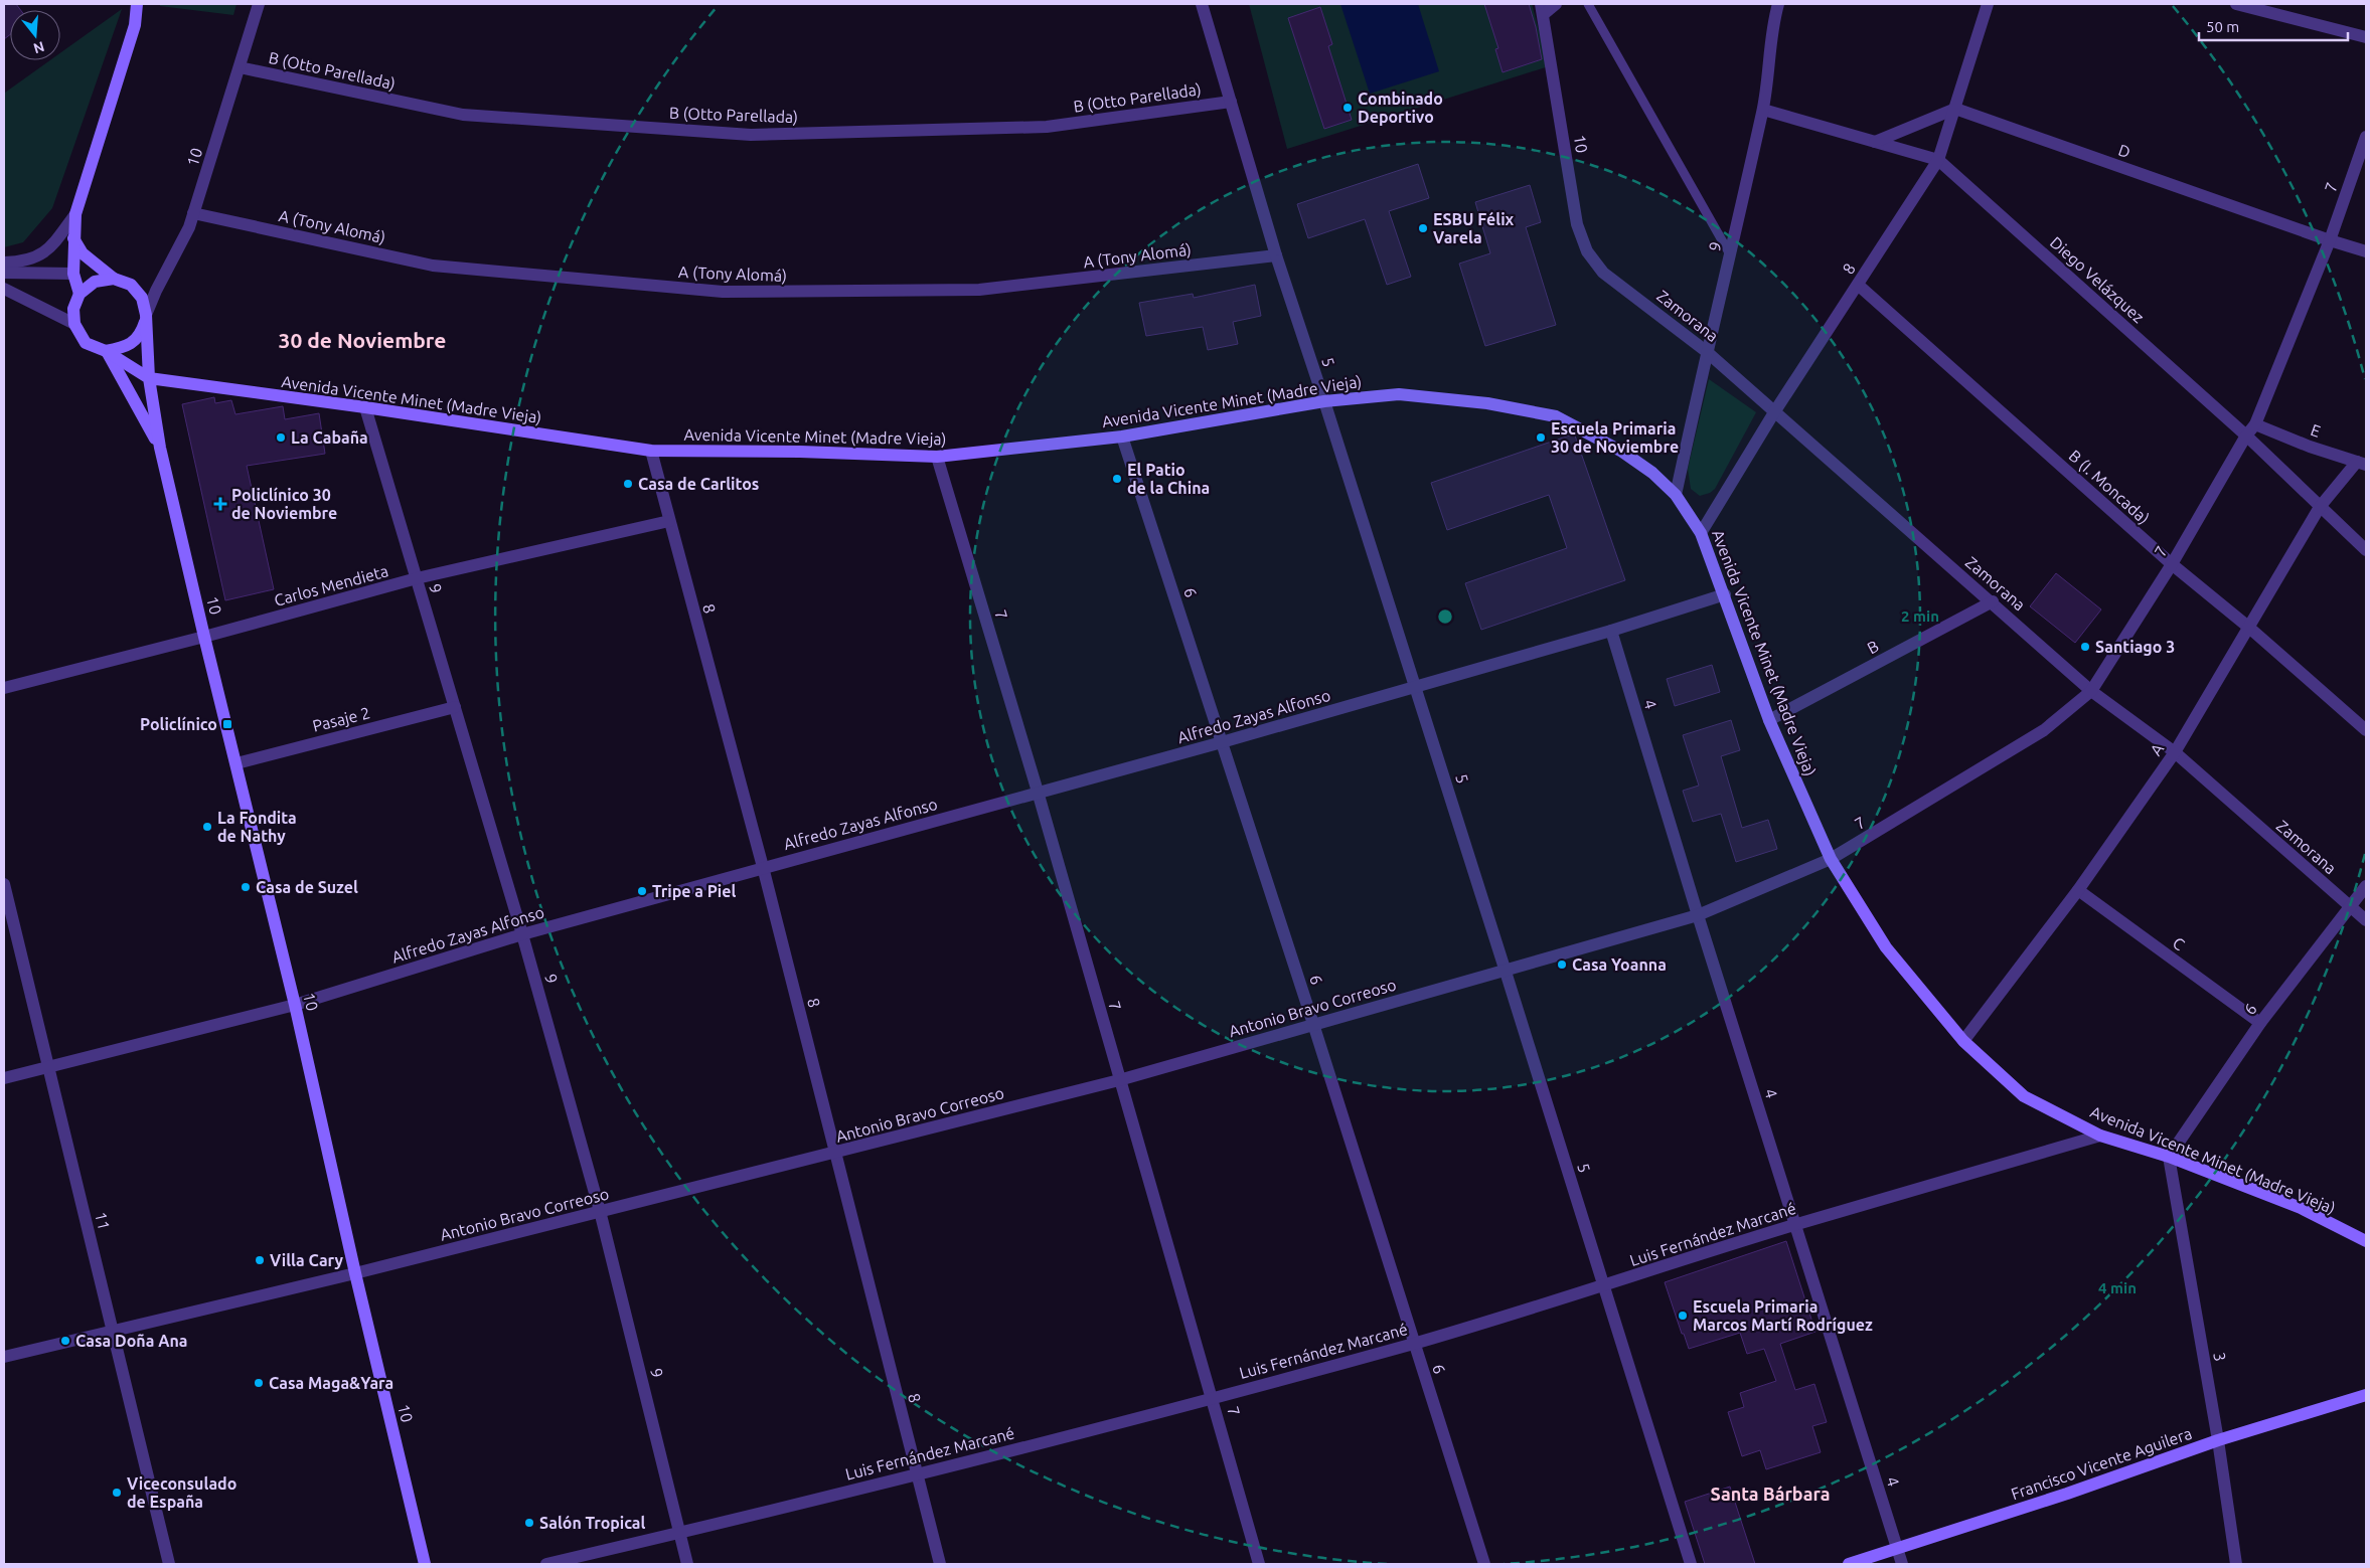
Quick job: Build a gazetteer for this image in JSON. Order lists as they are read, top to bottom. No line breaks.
{"streets":{"main road":["10","Avenida Vicente Minet (Madre Vieja)","Francisco Vicente Aguilera"],"street":["B (Otto Parellada)","D","7","A (Tony Alomá)","9","8","Diego Velázquez","Zamorana","5","E","B (I. Moncada)","Carlos Mendieta","6","B","4","Alfredo Zayas Alfonso","Pasaje 2","A","C","Antonio Bravo Correoso","11","Luis Fernández Marcané","3"]},"crossings":[["B (Otto Parellada)","10"],["B (Otto Parellada)","5"],["10","A (Tony Alomá)"],["10","Zamorana"],["10","Avenida Vicente Minet (Madre Vieja)"],["10","Carlos Mendieta"],["10","Alfredo Zayas Alfonso"],["10","Pasaje 2"],["10","Antonio Bravo Correoso"],["D","7"],["D","8"],["7","Diego Velázquez"],["7","Zamorana"],["7","Avenida Vicente Minet (Madre Vieja)"],["7","E"],["7","B (I. Moncada)"],["7","Alfredo Zayas Alfonso"],["7","Antonio Bravo Correoso"],["7","Luis Fernández Marcané"],["A (Tony Alomá)","5"],["9","Diego Velázquez"],["9","Zamorana"],["9","Avenida Vicente Minet (Madre Vieja)"],["9","Carlos Mendieta"],["9","Alfredo Zayas Alfonso"],["9","Pasaje 2"],["9","Antonio Bravo Correoso"],["9","Luis Fernández Marcané"],["8","Diego Velázquez"],["8","Zamorana"],["8","Avenida Vicente Minet (Madre Vieja)"],["8","B (I. Moncada)"],["8","Carlos Mendieta"],["8","Alfredo Zayas Alfonso"],["8","Antonio Bravo Correoso"],["8","Luis Fernández Marcané"],["Diego Velázquez","A"],["Zamorana","6"],["Zamorana","B"],["Zamorana","A"],["5","Avenida Vicente Minet (Madre Vieja)"],["5","Alfredo Zayas Alfonso"],["5","Antonio Bravo Correoso"],["5","Luis Fernández Marcané"],["Avenida Vicente Minet (Madre Vieja)","6"],["Avenida Vicente Minet (Madre Vieja)","B"],["Avenida Vicente Minet (Madre Vieja)","Alfredo Zayas Alfonso"],["Avenida Vicente Minet (Madre Vieja)","A"],["Avenida Vicente Minet (Madre Vieja)","Antonio Bravo Correoso"],["Avenida Vicente Minet (Madre Vieja)","Luis Fernández Marcané"],["Avenida Vicente Minet (Madre Vieja)","3"],["E","A"],["B (I. Moncada)","A"],["6","Alfredo Zayas Alfonso"],["6","C"],["6","Antonio Bravo Correoso"],["6","Luis Fernández Marcané"],["6","3"],["4","Alfredo Zayas Alfonso"],["4","Antonio Bravo Correoso"],["4","Luis Fernández Marcané"],["4","Francisco Vicente Aguilera"],["Alfredo Zayas Alfonso","11"],["A","C"],["Antonio Bravo Correoso","11"],["3","Francisco Vicente Aguilera"]],"districts":["30 de Noviembre","Santa Bárbara"],"places":{"other":["Combinado Deportivo","ESBU Félix Varela","La Cabaña","Escuela Primaria 30 de Noviembre","El Patio de la China","Casa de Carlitos","Santiago 3","La Fondita de Nathy","Casa de Suzel","Tripe a Piel","Casa Yoanna","Villa Cary","Escuela Primaria Marcos Martí Rodríguez","Casa Doña Ana","Casa Maga&Yara","Viceconsulado de España","Salón Tropical"],"health":["Policlínico 30 de Noviembre"],"transit":["Policlínico"]},"scale_bar":"50 m","north":"bottom","rings":["2 min","4 min"]}
